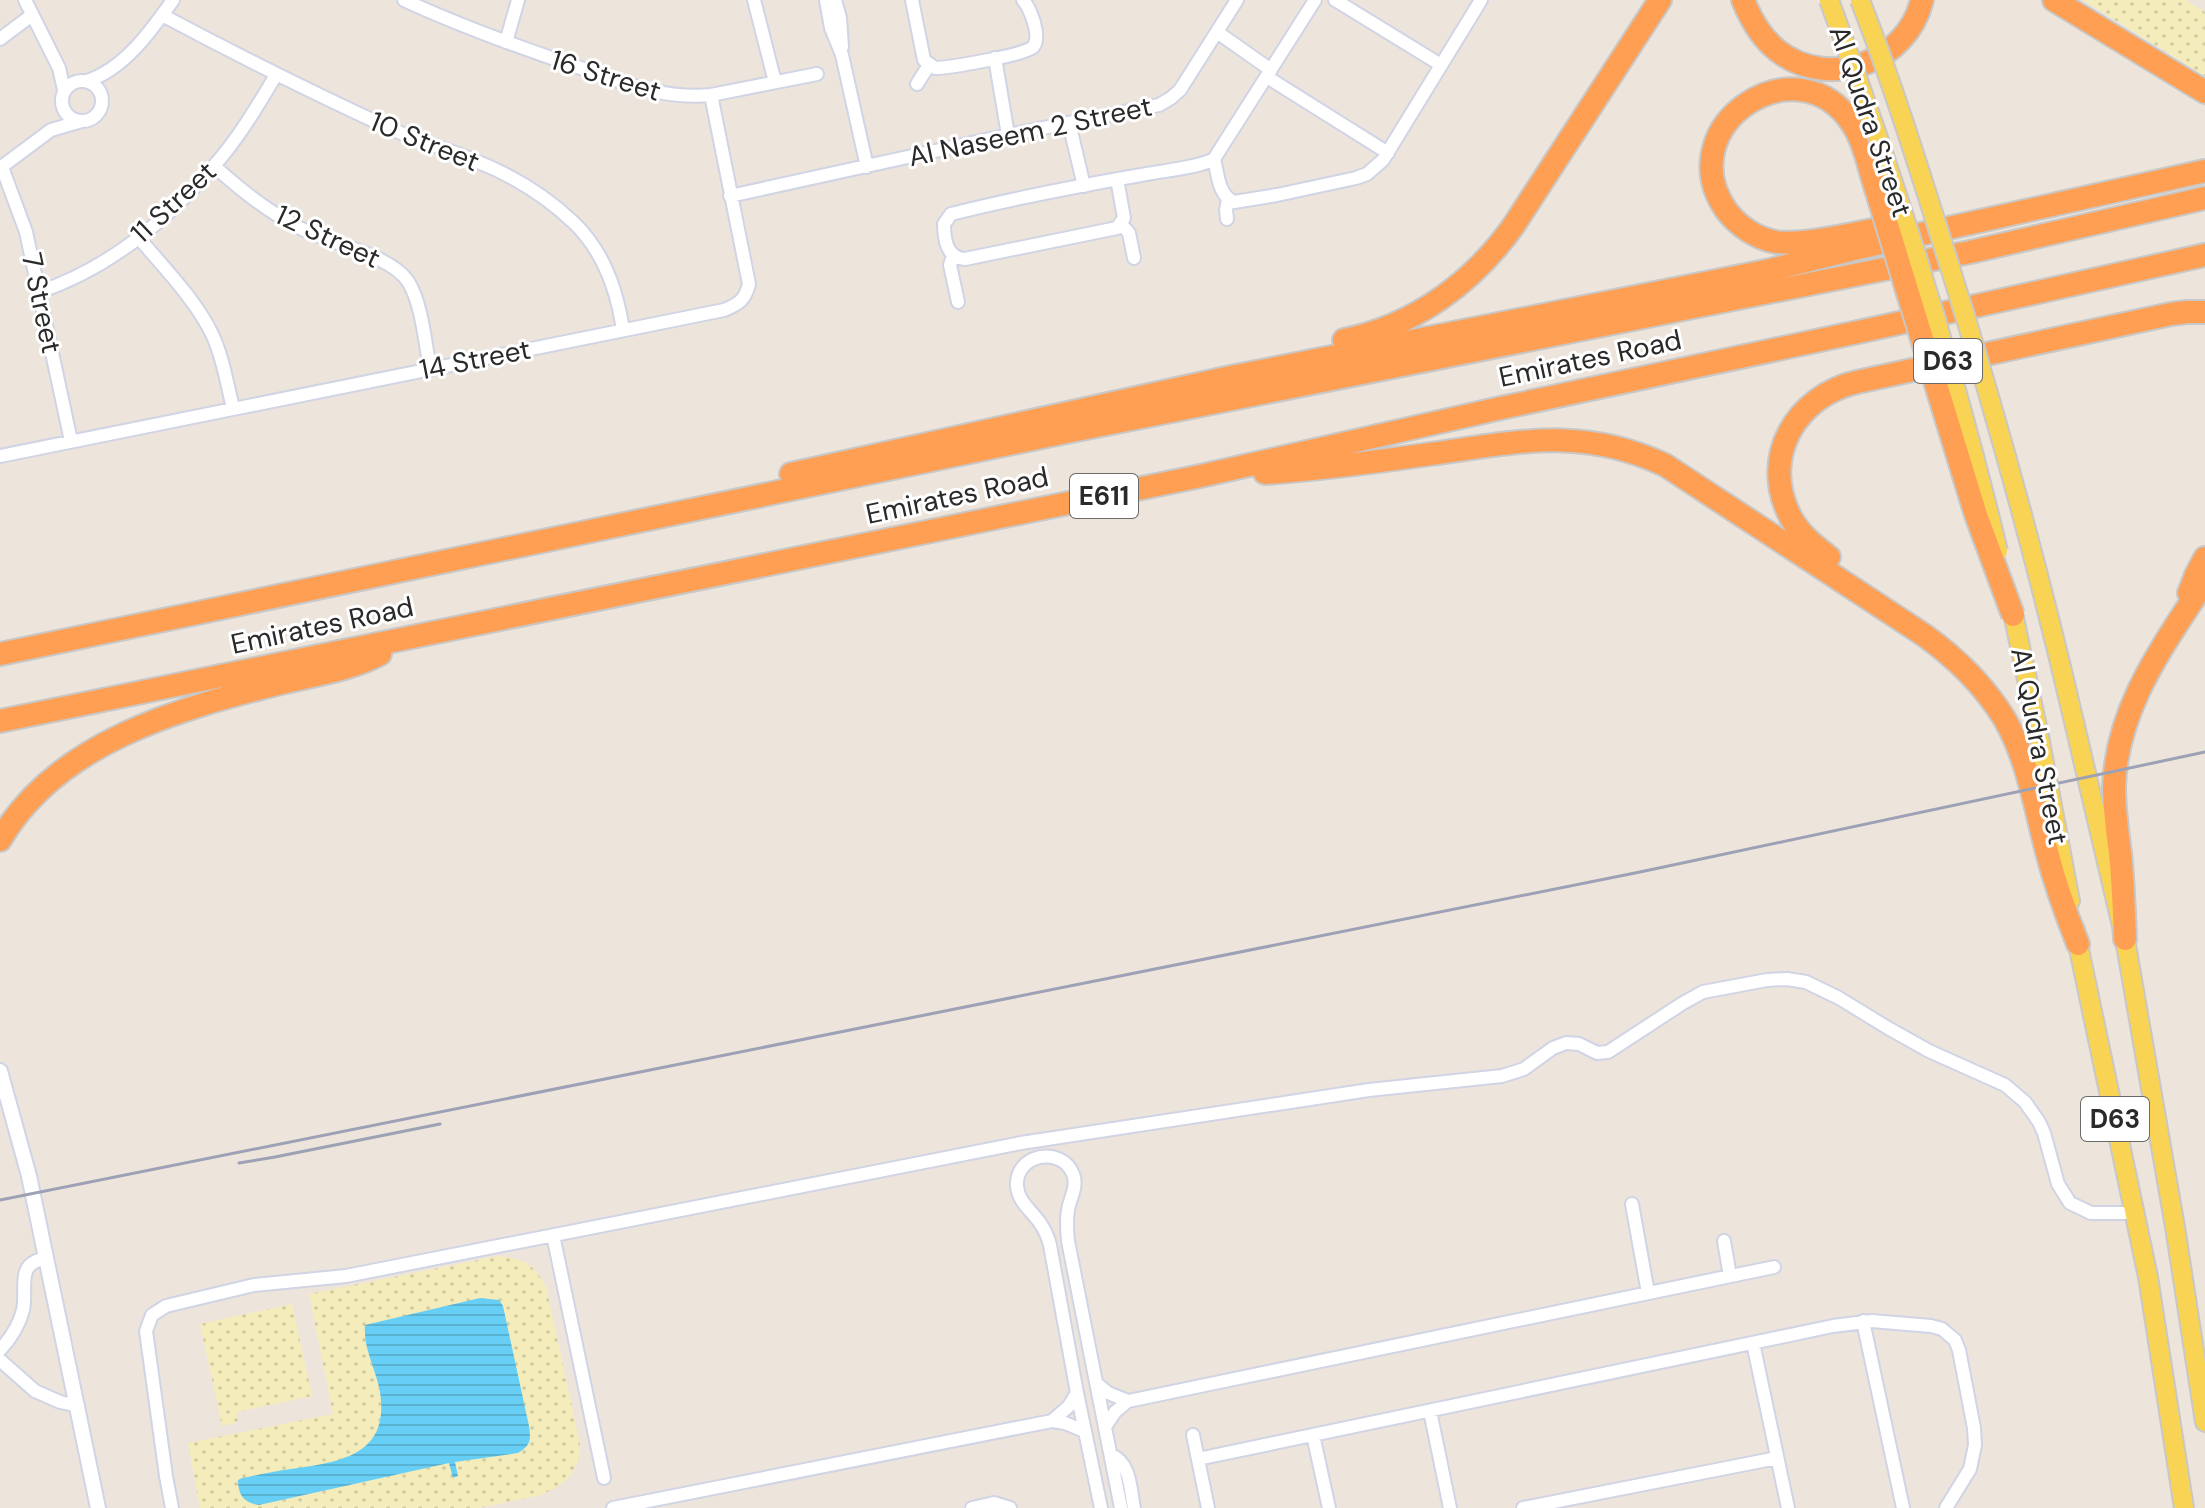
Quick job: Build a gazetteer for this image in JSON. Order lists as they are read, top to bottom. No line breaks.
{"streets":{"highway":["Emirates Road","E611"],"main road":["Al Qudra Street","D63"],"street":["16 Street","Al Naseem 2 Street","10 Street","11 Street","12 Street","7 Street","14 Street"]},"crossings":[["16 Street","14 Street"],["Al Naseem 2 Street","14 Street"],["10 Street","11 Street"],["10 Street","14 Street"],["11 Street","12 Street"],["11 Street","7 Street"],["12 Street","14 Street"],["7 Street","14 Street"]]}
